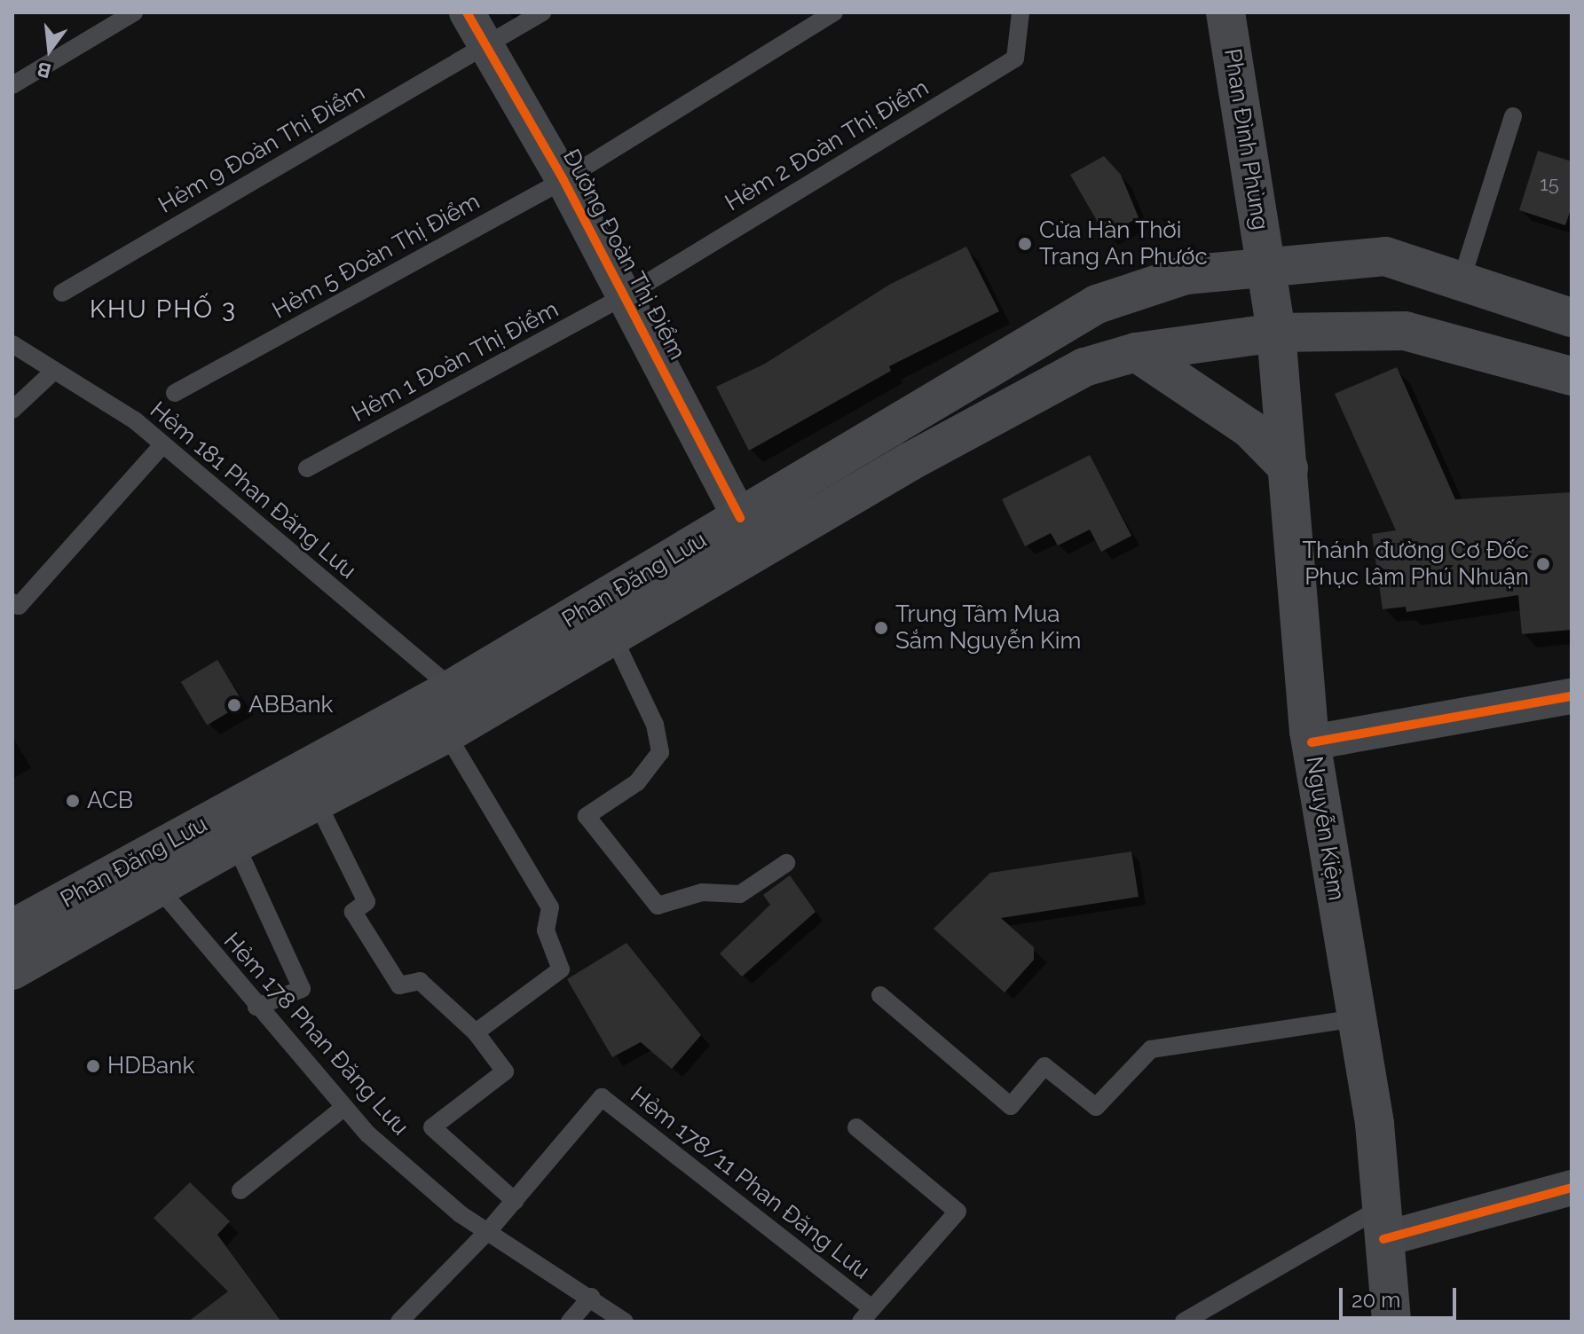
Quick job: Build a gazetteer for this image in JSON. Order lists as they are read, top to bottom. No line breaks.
{"streets":{"main road":["Phan Đình Phùng","Phan Đăng Lưu","Nguyễn Kiệm"],"street":["Đường Đoàn Thị Điểm"],"lane":["Hẻm 2 Đoàn Thị Điểm","Hẻm 9 Đoàn Thị Điểm","Hẻm 5 Đoàn Thị Điểm","Hẻm 1 Đoàn Thị Điểm","Hẻm 181 Phan Đăng Lưu","Hẻm 178 Phan Đăng Lưu","Hẻm 178/11 Phan Đăng Lưu"]},"crossings":[["Phan Đình Phùng","Phan Đăng Lưu"],["Phan Đình Phùng","Nguyễn Kiệm"],["Hẻm 2 Đoàn Thị Điểm","Đường Đoàn Thị Điểm"],["Hẻm 2 Đoàn Thị Điểm","Hẻm 1 Đoàn Thị Điểm"],["Hẻm 9 Đoàn Thị Điểm","Đường Đoàn Thị Điểm"],["Đường Đoàn Thị Điểm","Hẻm 5 Đoàn Thị Điểm"],["Đường Đoàn Thị Điểm","Hẻm 1 Đoàn Thị Điểm"],["Đường Đoàn Thị Điểm","Phan Đăng Lưu"],["Hẻm 181 Phan Đăng Lưu","Phan Đăng Lưu"],["Phan Đăng Lưu","Nguyễn Kiệm"],["Phan Đăng Lưu","Hẻm 178 Phan Đăng Lưu"],["Hẻm 178 Phan Đăng Lưu","Hẻm 178/11 Phan Đăng Lưu"]],"districts":["KHU PHỐ 3"],"places":["Cửa Hàn Thời Trang An Phước","Thánh đường Cơ Đốc Phục lâm Phú Nhuận","Trung Tâm Mua Sắm Nguyễn Kim","ABBank","ACB","HDBank"],"house_numbers":["15"],"scale_bar":"20 m","north":"bottom"}
